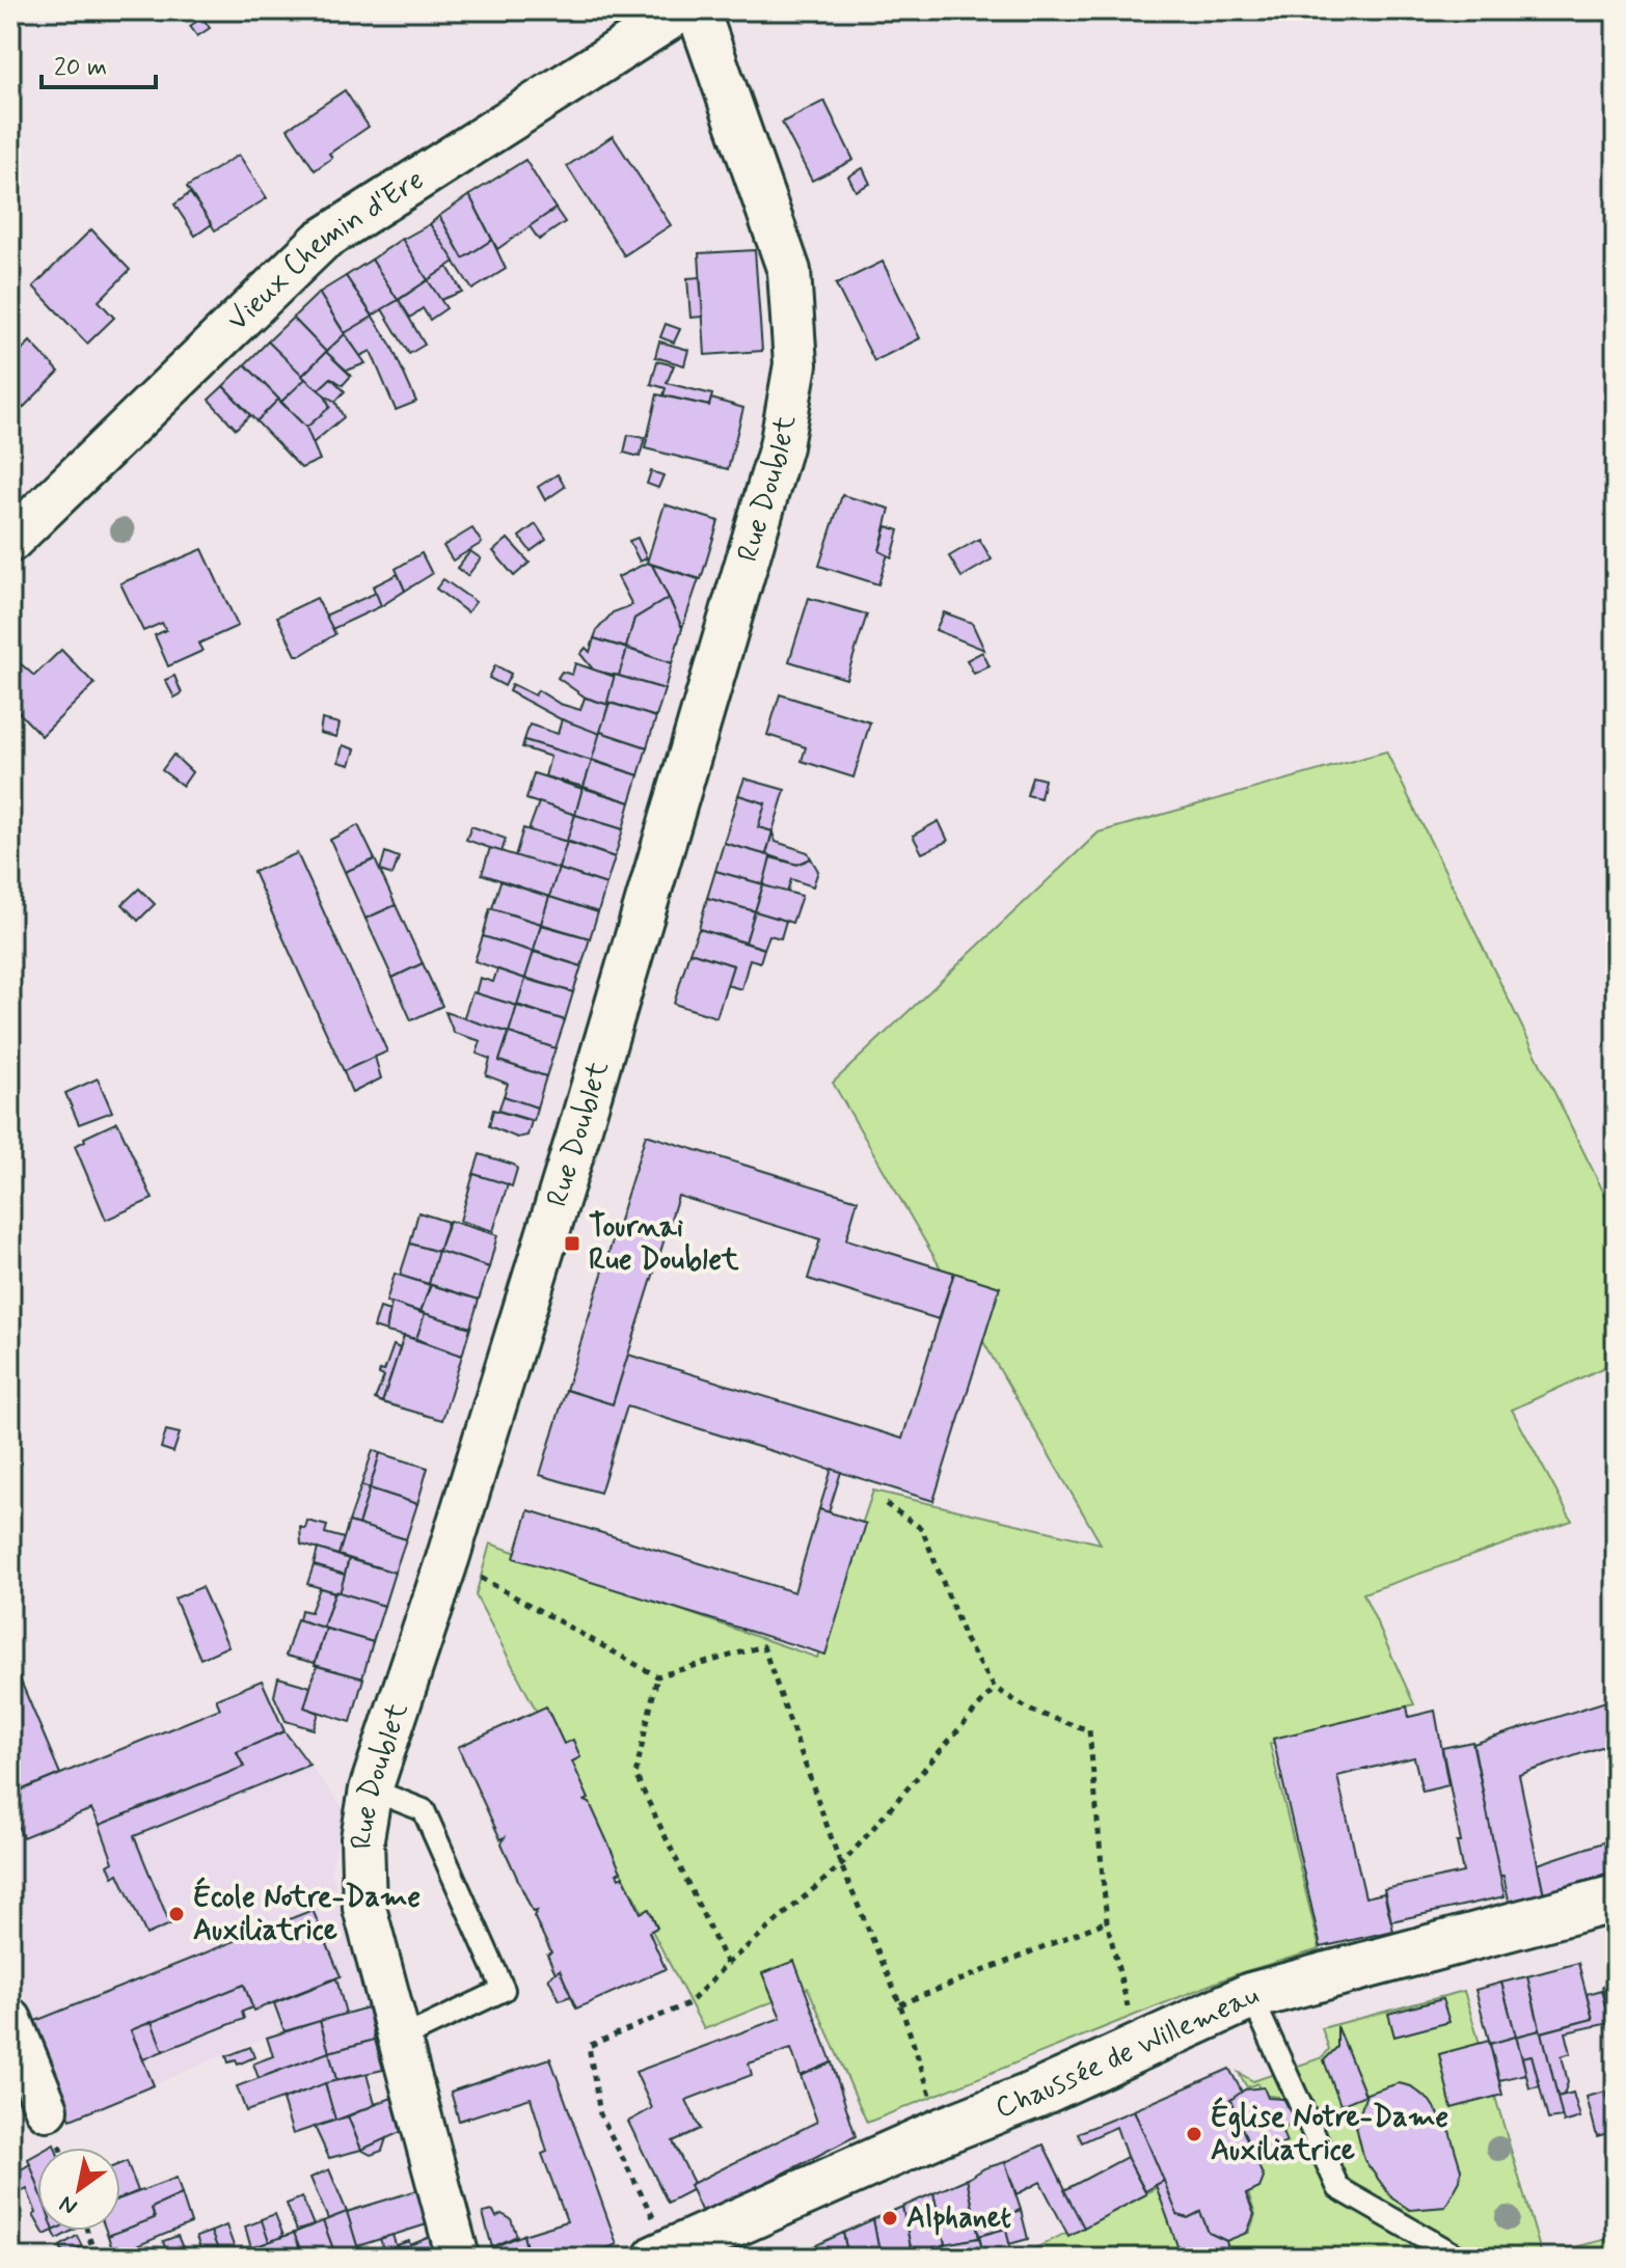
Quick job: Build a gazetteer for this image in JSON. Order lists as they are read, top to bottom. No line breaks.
{"streets":{"street":["Vieux Chemin d'Ere","Rue Doublet","Chaussée de Willemeau"]},"places":{"transit":["Tournai Rue Doublet"],"other":["École Notre-Dame Auxiliatrice","Église Notre-Dame Auxiliatrice","Alphanet"]},"scale_bar":"20 m","north":"bottom left"}
